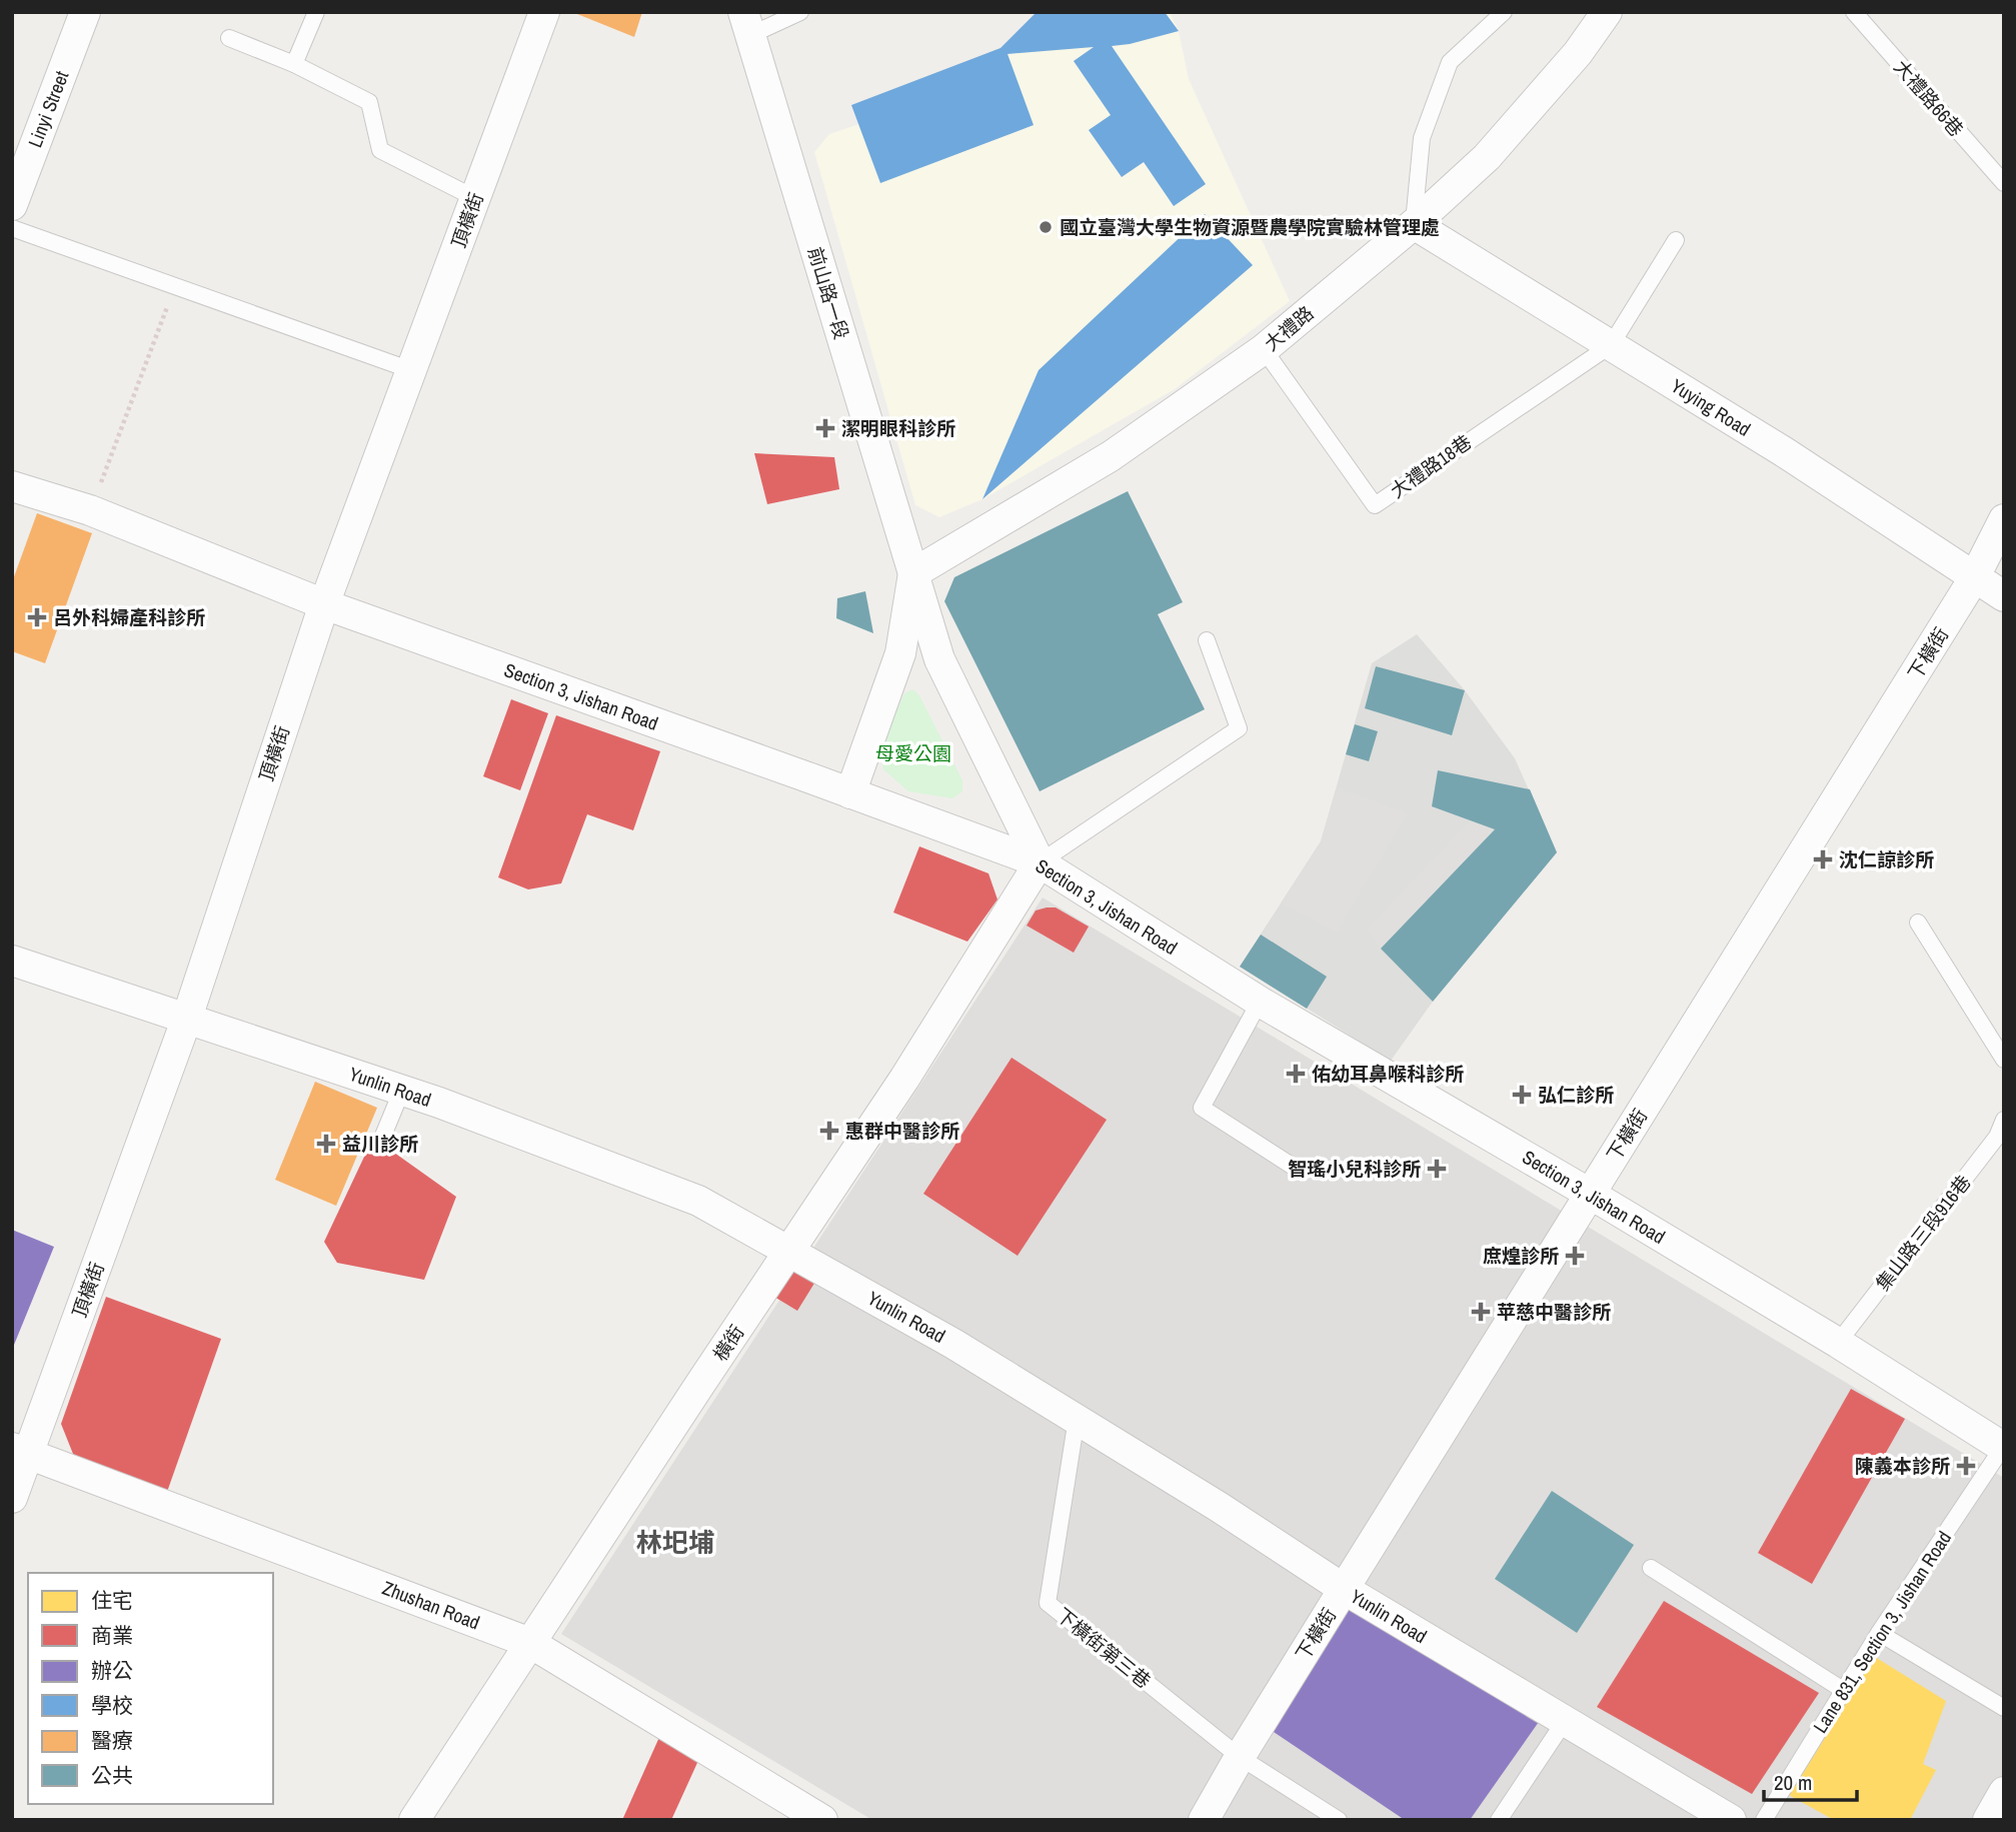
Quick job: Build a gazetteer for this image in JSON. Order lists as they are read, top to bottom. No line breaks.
{"streets":{"street":["Linyi Street","頂橫街","前山路一段","大禮路","Yuying Road","下橫街","Section 3, Jishan Road","Yunlin Road","橫街","Zhushan Road"],"lane":["大禮路66巷","大禮路18巷","集山路三段916巷","Lane 831, Section 3, Jishan Road","下橫街第三巷"]},"crossings":[["頂橫街","Section 3, Jishan Road"],["頂橫街","Yunlin Road"],["頂橫街","Zhushan Road"],["前山路一段","大禮路"],["前山路一段","Section 3, Jishan Road"],["前山路一段","橫街"],["大禮路","Yuying Road"],["大禮路","大禮路18巷"],["Yuying Road","大禮路18巷"],["Yuying Road","下橫街"],["下橫街","Section 3, Jishan Road"],["下橫街","Yunlin Road"],["下橫街","下橫街第三巷"],["Section 3, Jishan Road","集山路三段916巷"],["Section 3, Jishan Road","橫街"],["Section 3, Jishan Road","Lane 831, Section 3, Jishan Road"],["Yunlin Road","橫街"],["Yunlin Road","下橫街第三巷"],["橫街","Zhushan Road"]],"districts":["林圯埔"],"parks":["母愛公園"],"places":{"other":["國立臺灣大學生物資源暨農學院實驗林管理處"],"health":["潔明眼科診所","呂外科婦產科診所","沈仁諒診所","佑幼耳鼻喉科診所","弘仁診所","惠群中醫診所","益川診所","智瑤小兒科診所","庶煌診所","苹慈中醫診所","陳義本診所"]},"legend":["住宅","商業","辦公","學校","醫療","公共"],"scale_bar":"20 m"}
